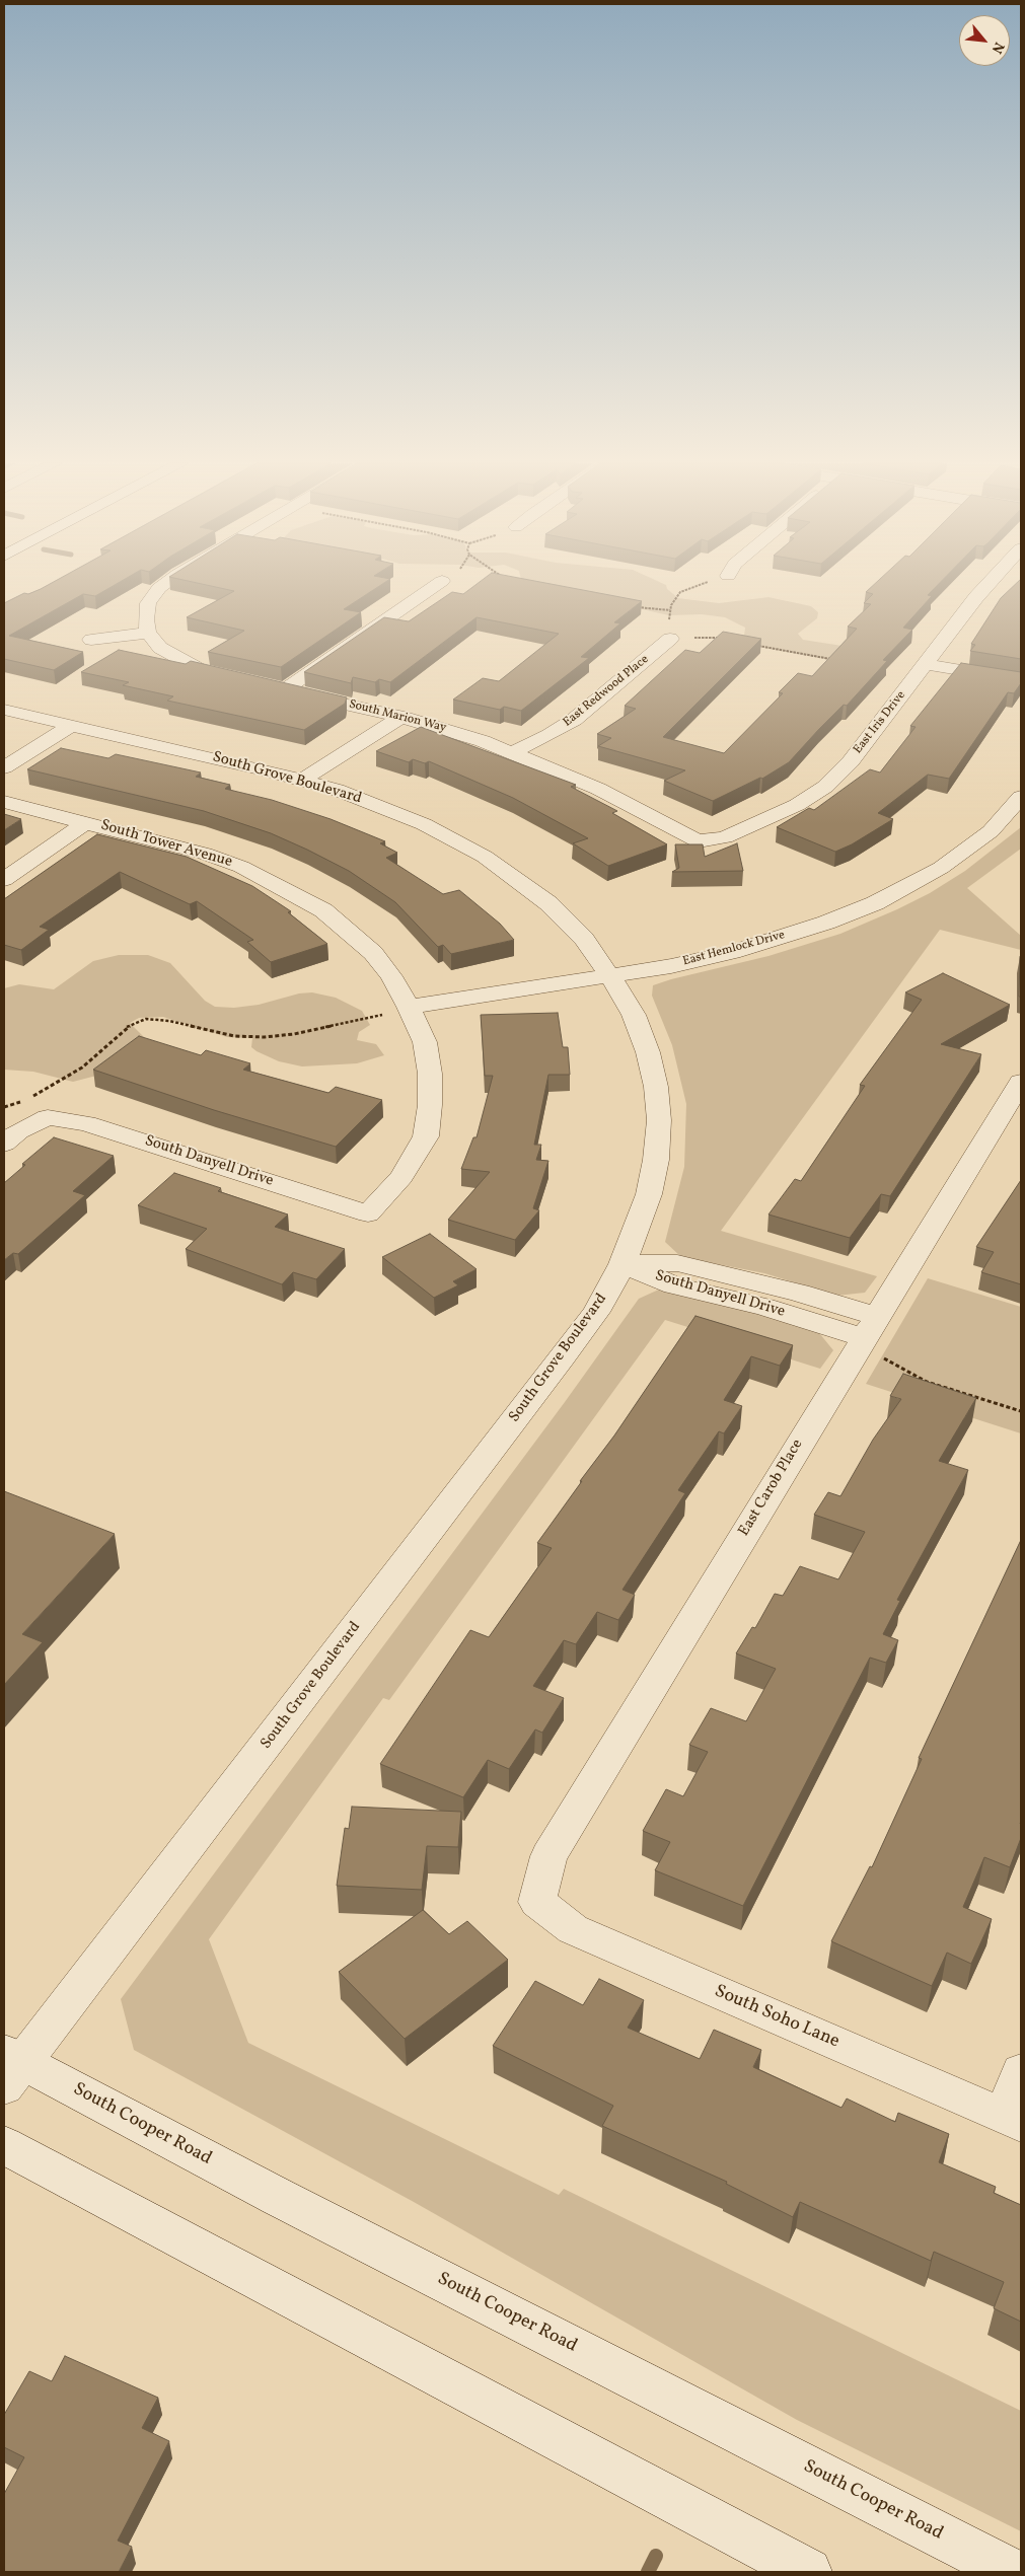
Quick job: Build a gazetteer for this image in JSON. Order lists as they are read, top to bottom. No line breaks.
{"streets":{"street":["East Redwood Place","South Marion Way","East Iris Drive","South Grove Boulevard","South Tower Avenue","East Hemlock Drive","South Danyell Drive","East Carob Place","South Soho Lane","South Cooper Road"]},"crossings":[["East Redwood Place","South Marion Way"],["South Marion Way","East Iris Drive"],["South Grove Boulevard","East Hemlock Drive"],["South Grove Boulevard","South Danyell Drive"],["South Grove Boulevard","South Cooper Road"],["South Tower Avenue","East Hemlock Drive"],["South Tower Avenue","South Danyell Drive"],["South Danyell Drive","East Carob Place"],["East Carob Place","South Soho Lane"]],"north":"bottom right"}
